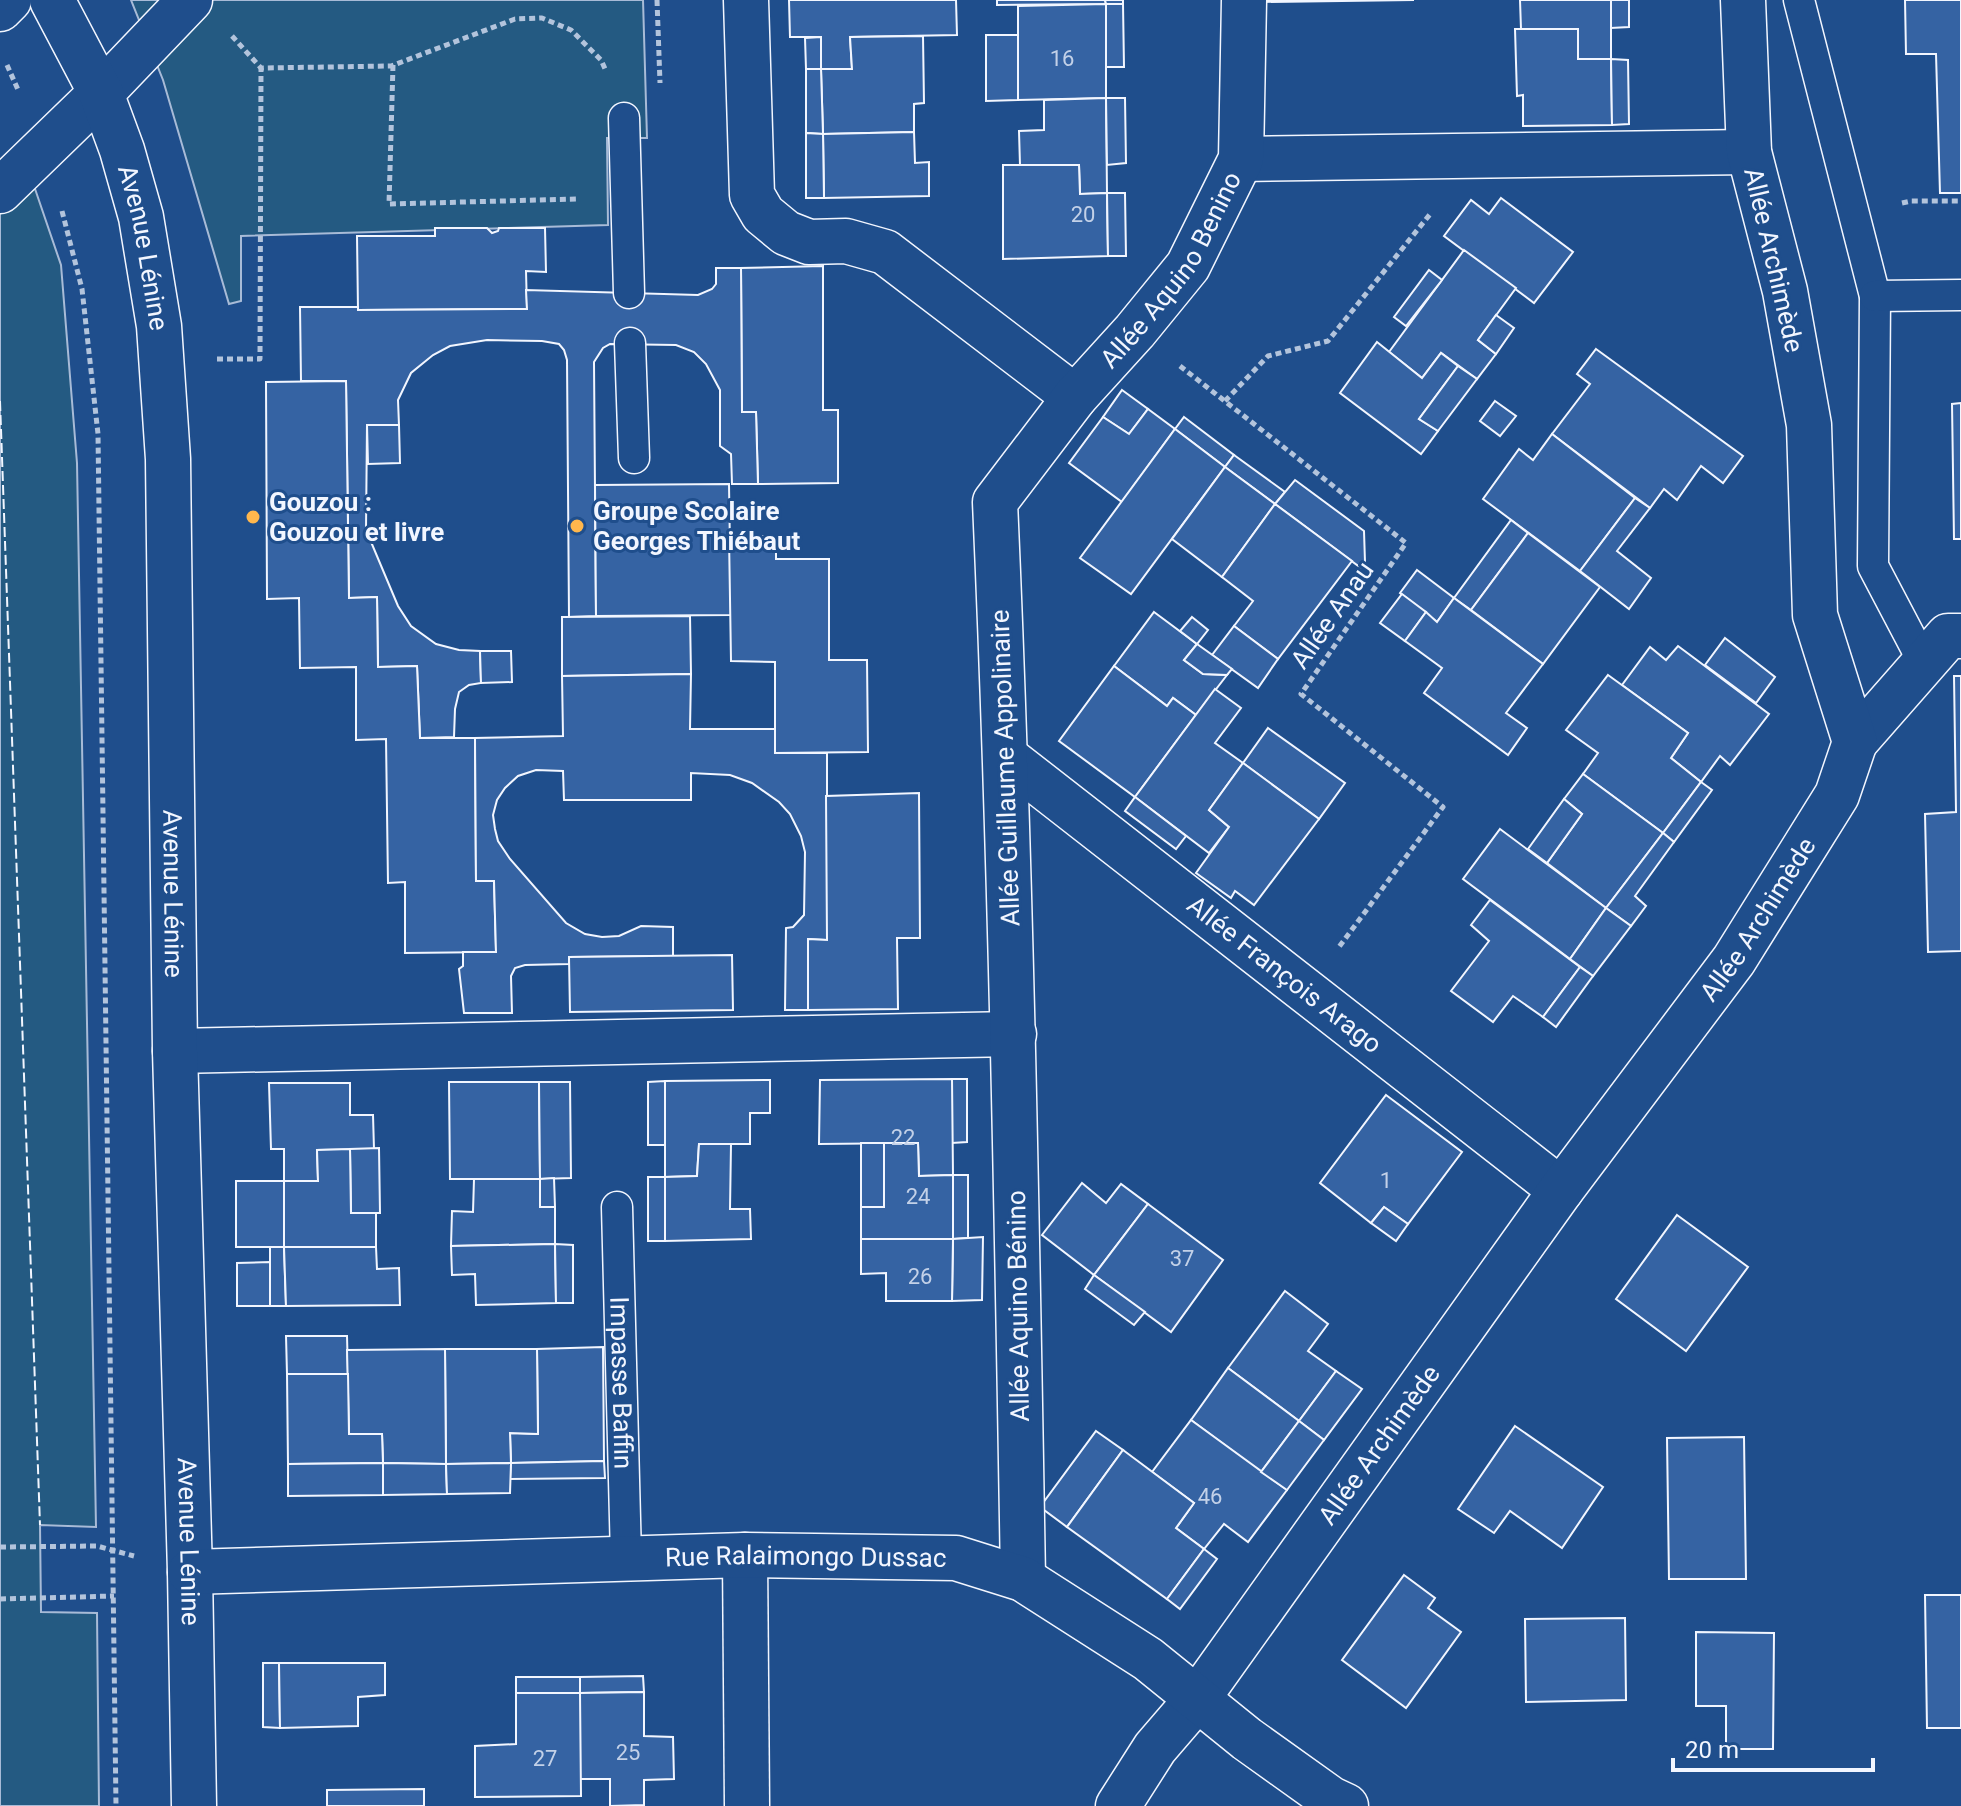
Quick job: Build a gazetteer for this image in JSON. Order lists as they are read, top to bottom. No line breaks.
{"streets":{"street":["Avenue Lénine","Allée Archimède","Allée Aquino Benino","Allée Guillaume Appolinaire","Allée François Arago","Allée Aquino Bénino","Rue Ralaimongo Dussac"],"lane":["Impasse Baffin"],"path":["Allée Anau"]},"crossings":[["Avenue Lénine","Rue Ralaimongo Dussac"],["Allée Archimède","Allée François Arago"],["Allée Archimède","Rue Ralaimongo Dussac"],["Allée Aquino Benino","Allée Anau"],["Allée Aquino Benino","Allée Guillaume Appolinaire"],["Allée Anau","Allée François Arago"],["Allée Guillaume Appolinaire","Allée François Arago"],["Allée Guillaume Appolinaire","Allée Aquino Bénino"],["Allée Aquino Bénino","Rue Ralaimongo Dussac"],["Impasse Baffin","Rue Ralaimongo Dussac"]],"places":["Gouzou : Gouzou et livre","Groupe Scolaire Georges Thiébaut"],"house_numbers":["16","20","22","1","24","37","26","46","25","27"],"scale_bar":"20 m"}
